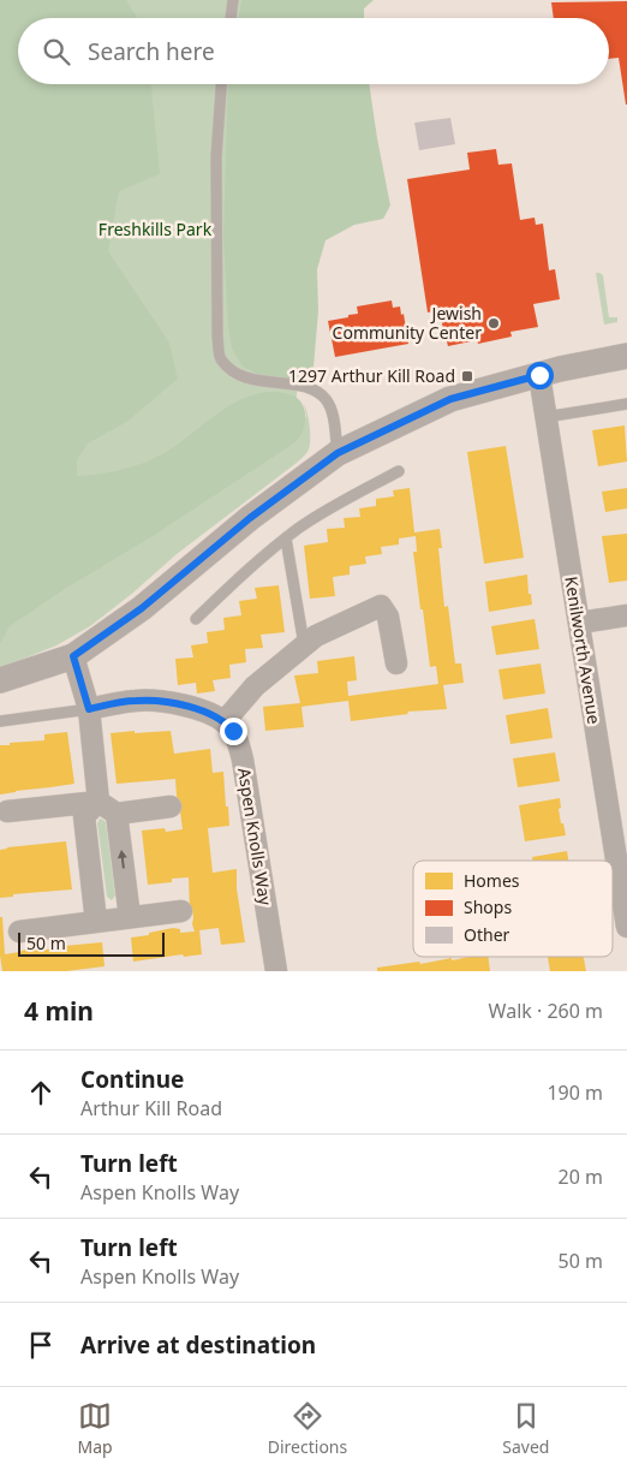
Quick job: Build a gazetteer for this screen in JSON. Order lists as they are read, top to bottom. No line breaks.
{"streets":{"street":["Kenilworth Avenue","Aspen Knolls Way"]},"parks":["Freshkills Park"],"places":{"other":["Jewish Community Center"],"transit":["1297 Arthur Kill Road"]},"legend":["Homes","Shops","Other"],"scale_bar":"50 m","page":{"search":"Search here","scale":"50 m","heading":["4 min","Walk · 260 m"],"list":[["Continue","Arthur Kill Road","190 m"],["Turn left","Aspen Knolls Way","20 m"],["Turn left","Aspen Knolls Way","50 m"],"Arrive at destination"],"nav":["Map","Directions","Saved"]}}
